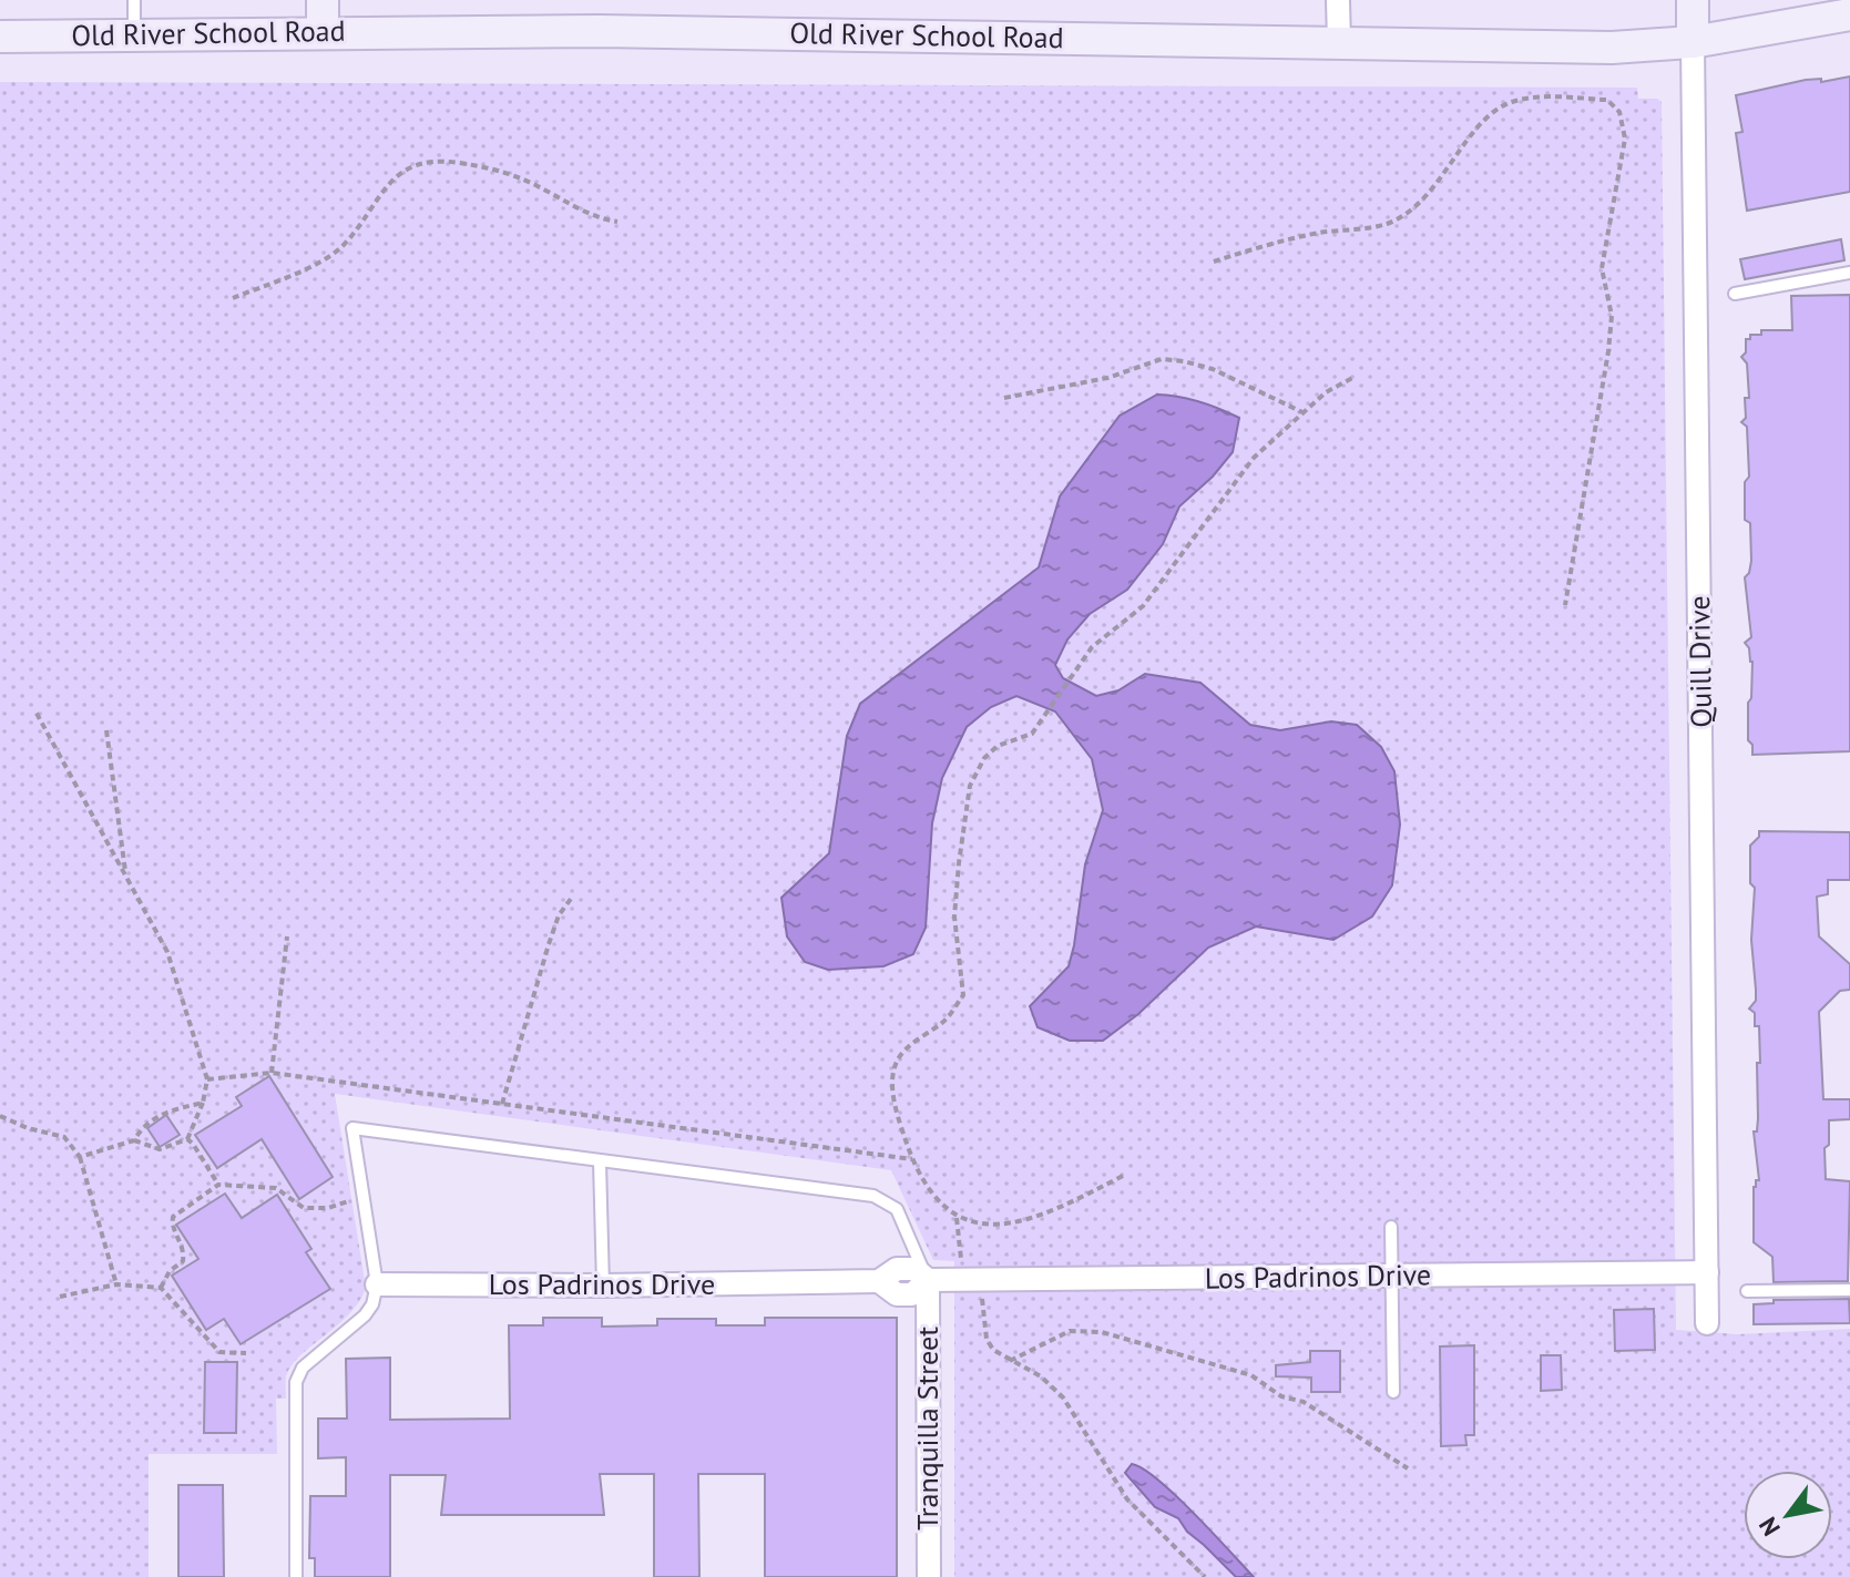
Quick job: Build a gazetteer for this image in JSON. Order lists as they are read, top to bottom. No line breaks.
{"streets":{"main road":["Old River School Road","Quill Drive"],"street":["Los Padrinos Drive","Tranquilla Street"]},"crossings":[["Old River School Road","Quill Drive"],["Quill Drive","Los Padrinos Drive"],["Los Padrinos Drive","Tranquilla Street"]],"north":"bottom left"}
